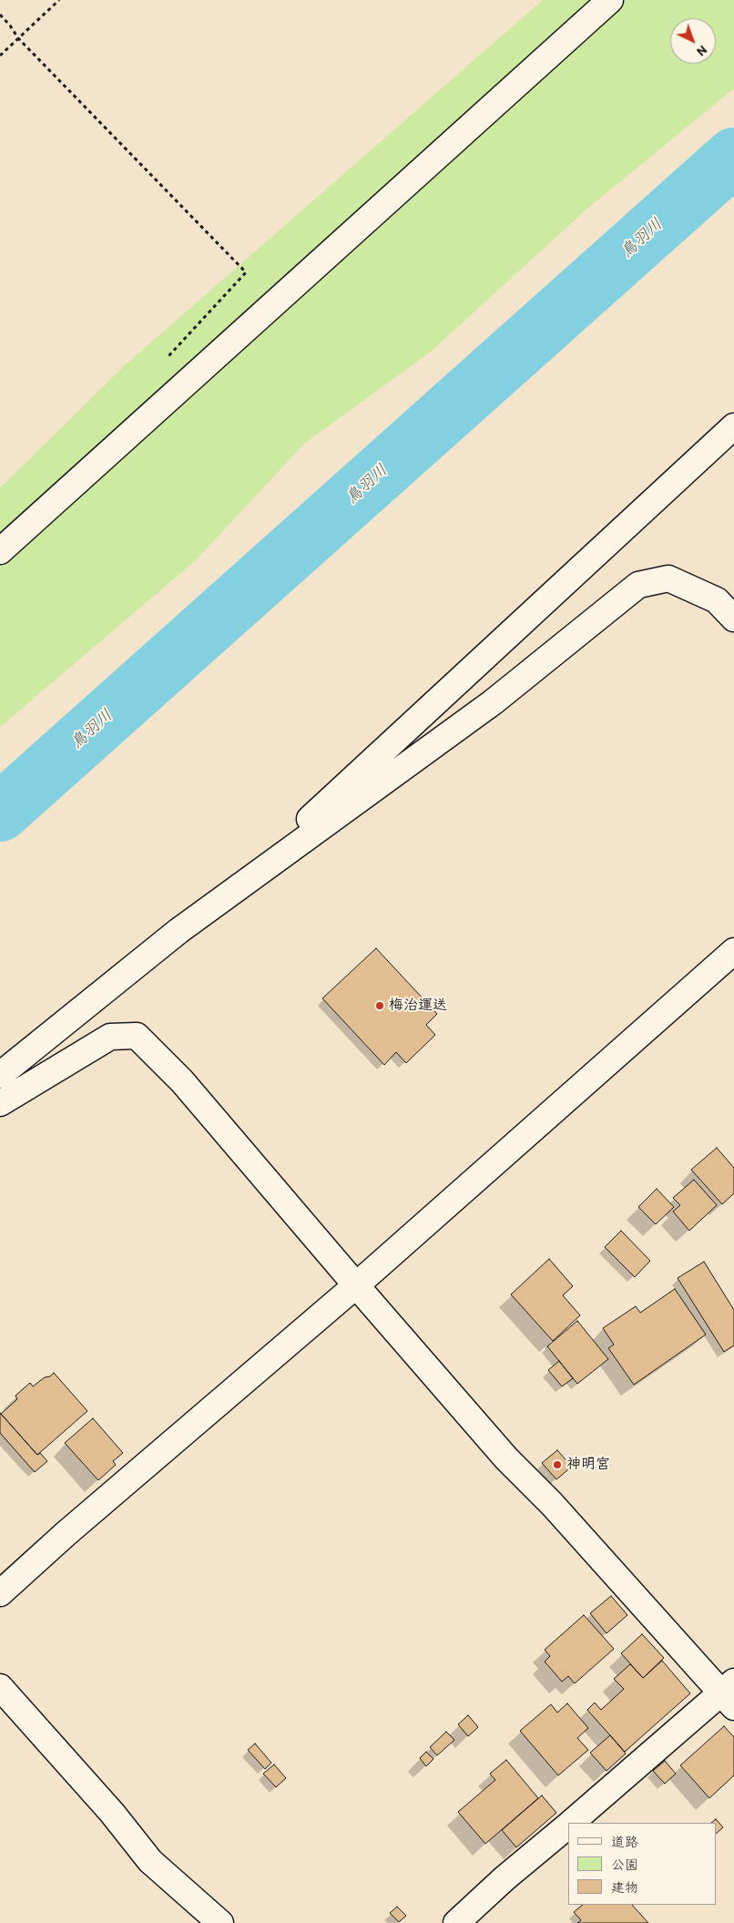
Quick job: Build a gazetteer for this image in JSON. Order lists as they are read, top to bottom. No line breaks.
{"water":["鳥羽川"],"places":["梅治運送","神明宮"],"legend":["道路","公園","建物"],"north":"bottom right"}
